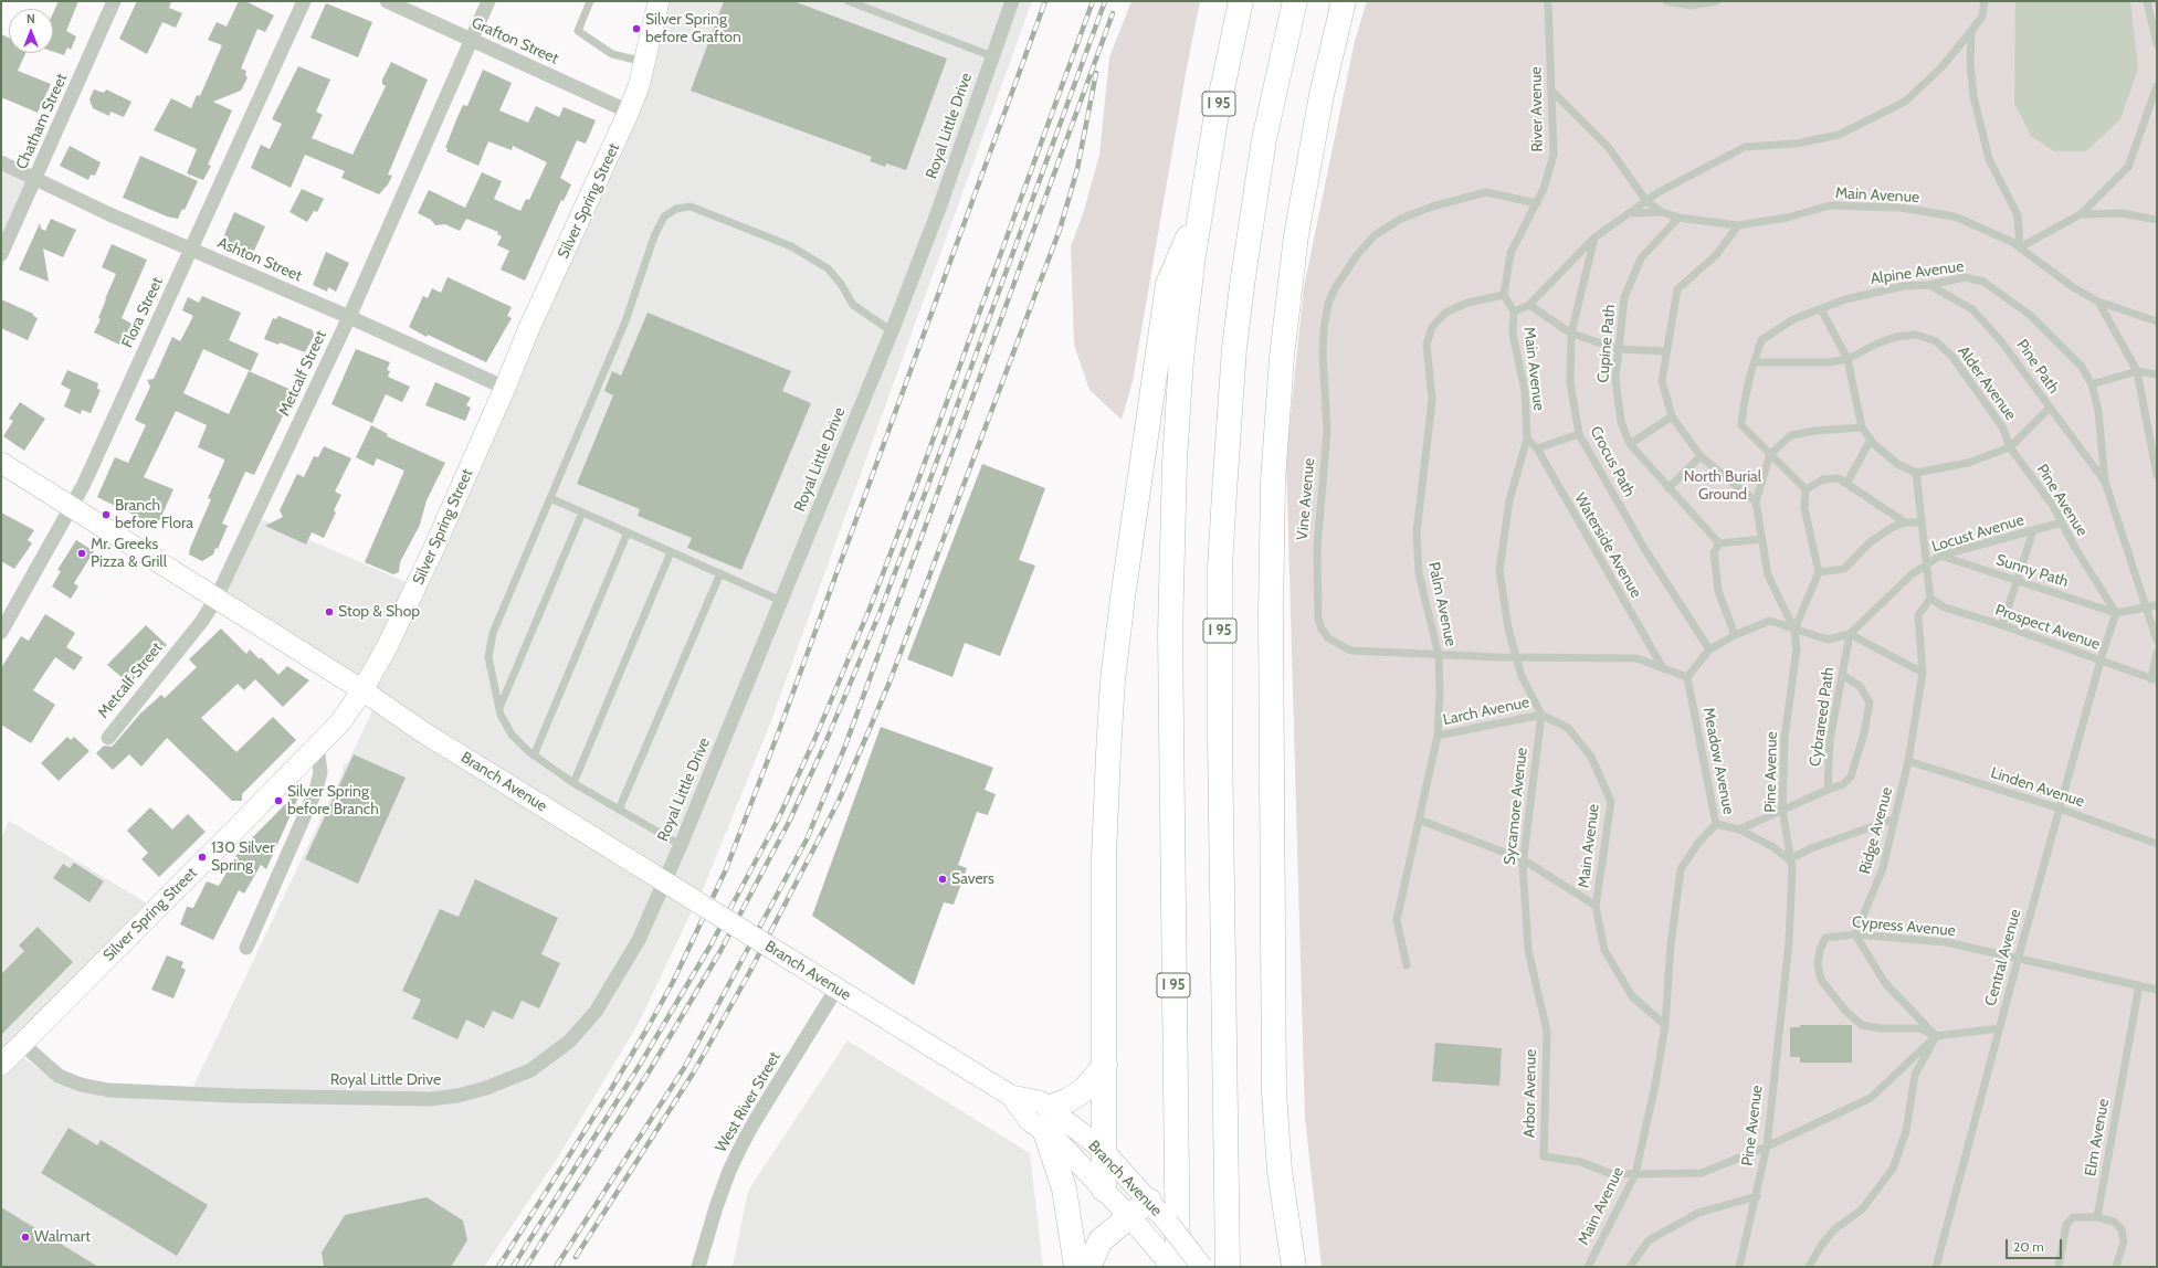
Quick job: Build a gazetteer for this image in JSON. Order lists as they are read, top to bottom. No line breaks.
{"streets":{"highway":["I 95"],"main road":["Silver Spring Street","Branch Avenue"],"street":["Grafton Street","Chatham Street","Royal Little Drive","Ashton Street","Flora Street","Metcalf Street","West River Street"],"lane":["River Avenue","Main Avenue","Alpine Avenue","Cupine Path","Pine Path","Alder Avenue","Crocus Path","Vine Avenue","Pine Avenue","Locust Avenue","Waterside Avenue","Sunny Path","Palm Avenue","Prospect Avenue","Larch Avenue","Cybrareed Path","Meadow Avenue","Linden Avenue","Sycamore Avenue","Ridge Avenue","Cypress Avenue","Central Avenue","Arbor Avenue","Elm Avenue"]},"crossings":[["Grafton Street","Silver Spring Street"],["Grafton Street","Metcalf Street"],["River Avenue","Vine Avenue"],["River Avenue","Palm Avenue"],["Chatham Street","Ashton Street"],["Royal Little Drive","Silver Spring Street"],["Main Avenue","Cupine Path"],["Main Avenue","Crocus Path"],["Main Avenue","Vine Avenue"],["Main Avenue","Waterside Avenue"],["Main Avenue","Larch Avenue"],["Main Avenue","Meadow Avenue"],["Main Avenue","Sycamore Avenue"],["Main Avenue","Arbor Avenue"],["Silver Spring Street","Ashton Street"],["Silver Spring Street","Branch Avenue"],["Ashton Street","Flora Street"],["Ashton Street","Metcalf Street"],["Alpine Avenue","Pine Path"],["Alpine Avenue","Alder Avenue"],["Alpine Avenue","Pine Avenue"],["Flora Street","Branch Avenue"],["Metcalf Street","Branch Avenue"],["Alder Avenue","Pine Avenue"],["Crocus Path","Locust Avenue"],["Vine Avenue","Waterside Avenue"],["Vine Avenue","Palm Avenue"],["Pine Avenue","Locust Avenue"],["Pine Avenue","Sunny Path"],["Pine Avenue","Cybrareed Path"],["Locust Avenue","Sunny Path"],["Locust Avenue","Cybrareed Path"],["Locust Avenue","Meadow Avenue"],["Palm Avenue","Larch Avenue"],["Prospect Avenue","Ridge Avenue"],["Prospect Avenue","Central Avenue"],["Larch Avenue","Sycamore Avenue"],["Branch Avenue","West River Street"],["Linden Avenue","Ridge Avenue"],["Linden Avenue","Central Avenue"],["Sycamore Avenue","Arbor Avenue"],["Ridge Avenue","Cypress Avenue"],["Cypress Avenue","Central Avenue"],["Cypress Avenue","Elm Avenue"]],"parks":["North Burial Ground"],"places":["Silver Spring before Grafton","Branch before Flora","Mr. Greeks Pizza & Grill","Stop & Shop","Silver Spring before Branch","130 Silver Spring","Savers","Walmart"],"scale_bar":"20 m","north":"top"}
